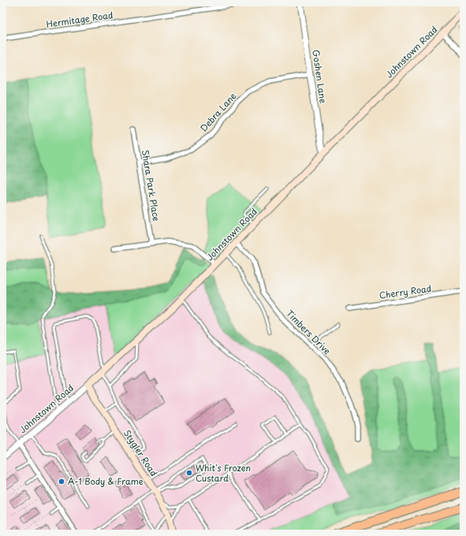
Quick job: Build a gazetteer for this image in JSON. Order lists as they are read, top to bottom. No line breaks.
{"streets":{"main road":["Johnstown Road","Stygler Road"],"street":["Hermitage Road","Goshen Lane","Debra Lane","Shara Park Place","Cherry Road","Timbers Drive"]},"crossings":[["Johnstown Road","Goshen Lane"],["Johnstown Road","Timbers Drive"],["Johnstown Road","Stygler Road"],["Goshen Lane","Debra Lane"],["Debra Lane","Shara Park Place"]],"places":["Whit's Frozen Custard","A-1 Body & Frame"]}
